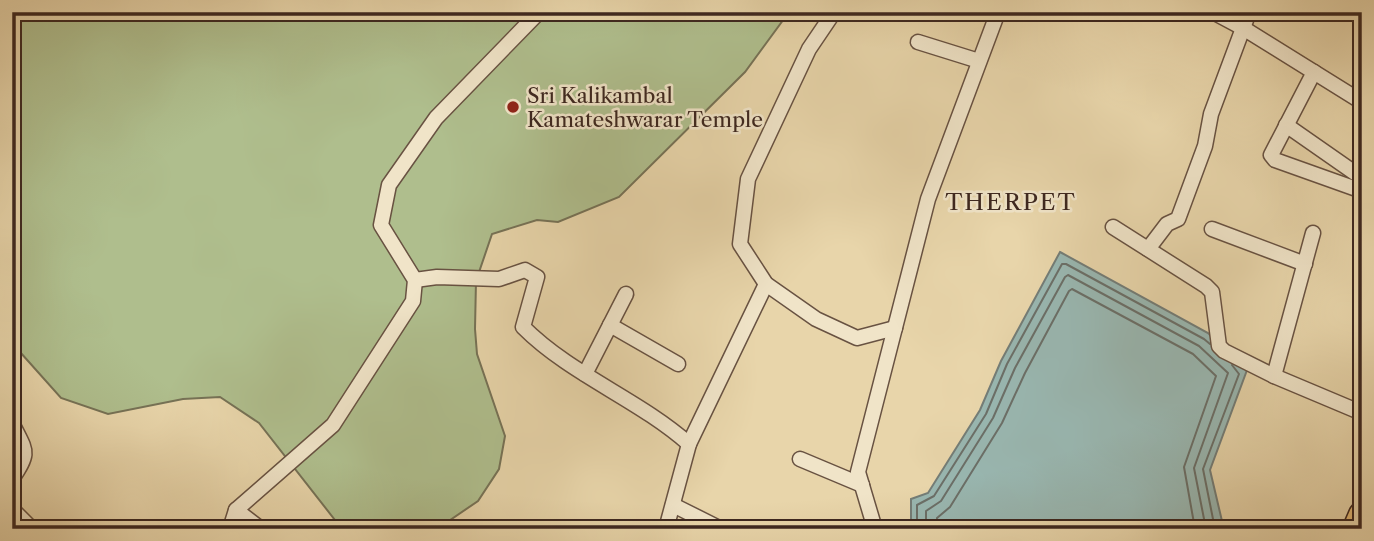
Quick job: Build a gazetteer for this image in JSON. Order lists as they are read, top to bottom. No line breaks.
{"districts":["THERPET"],"places":["Sri Kalikambal Kamateshwarar Temple"]}
